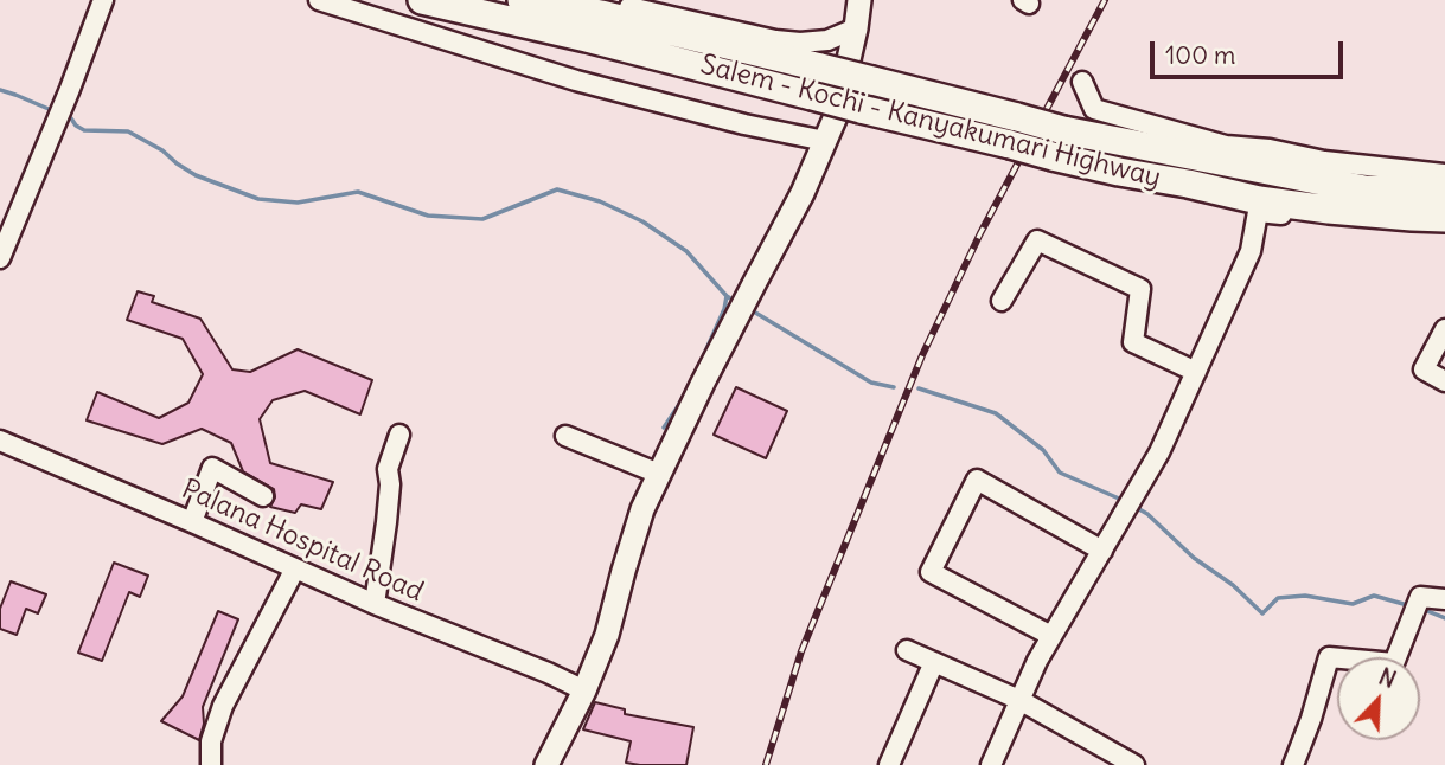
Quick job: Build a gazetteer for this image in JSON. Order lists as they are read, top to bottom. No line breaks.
{"streets":{"highway":["Salem - Kochi - Kanyakumari Highway"],"street":["Palana Hospital Road"]},"scale_bar":"100 m","north":"top right"}
